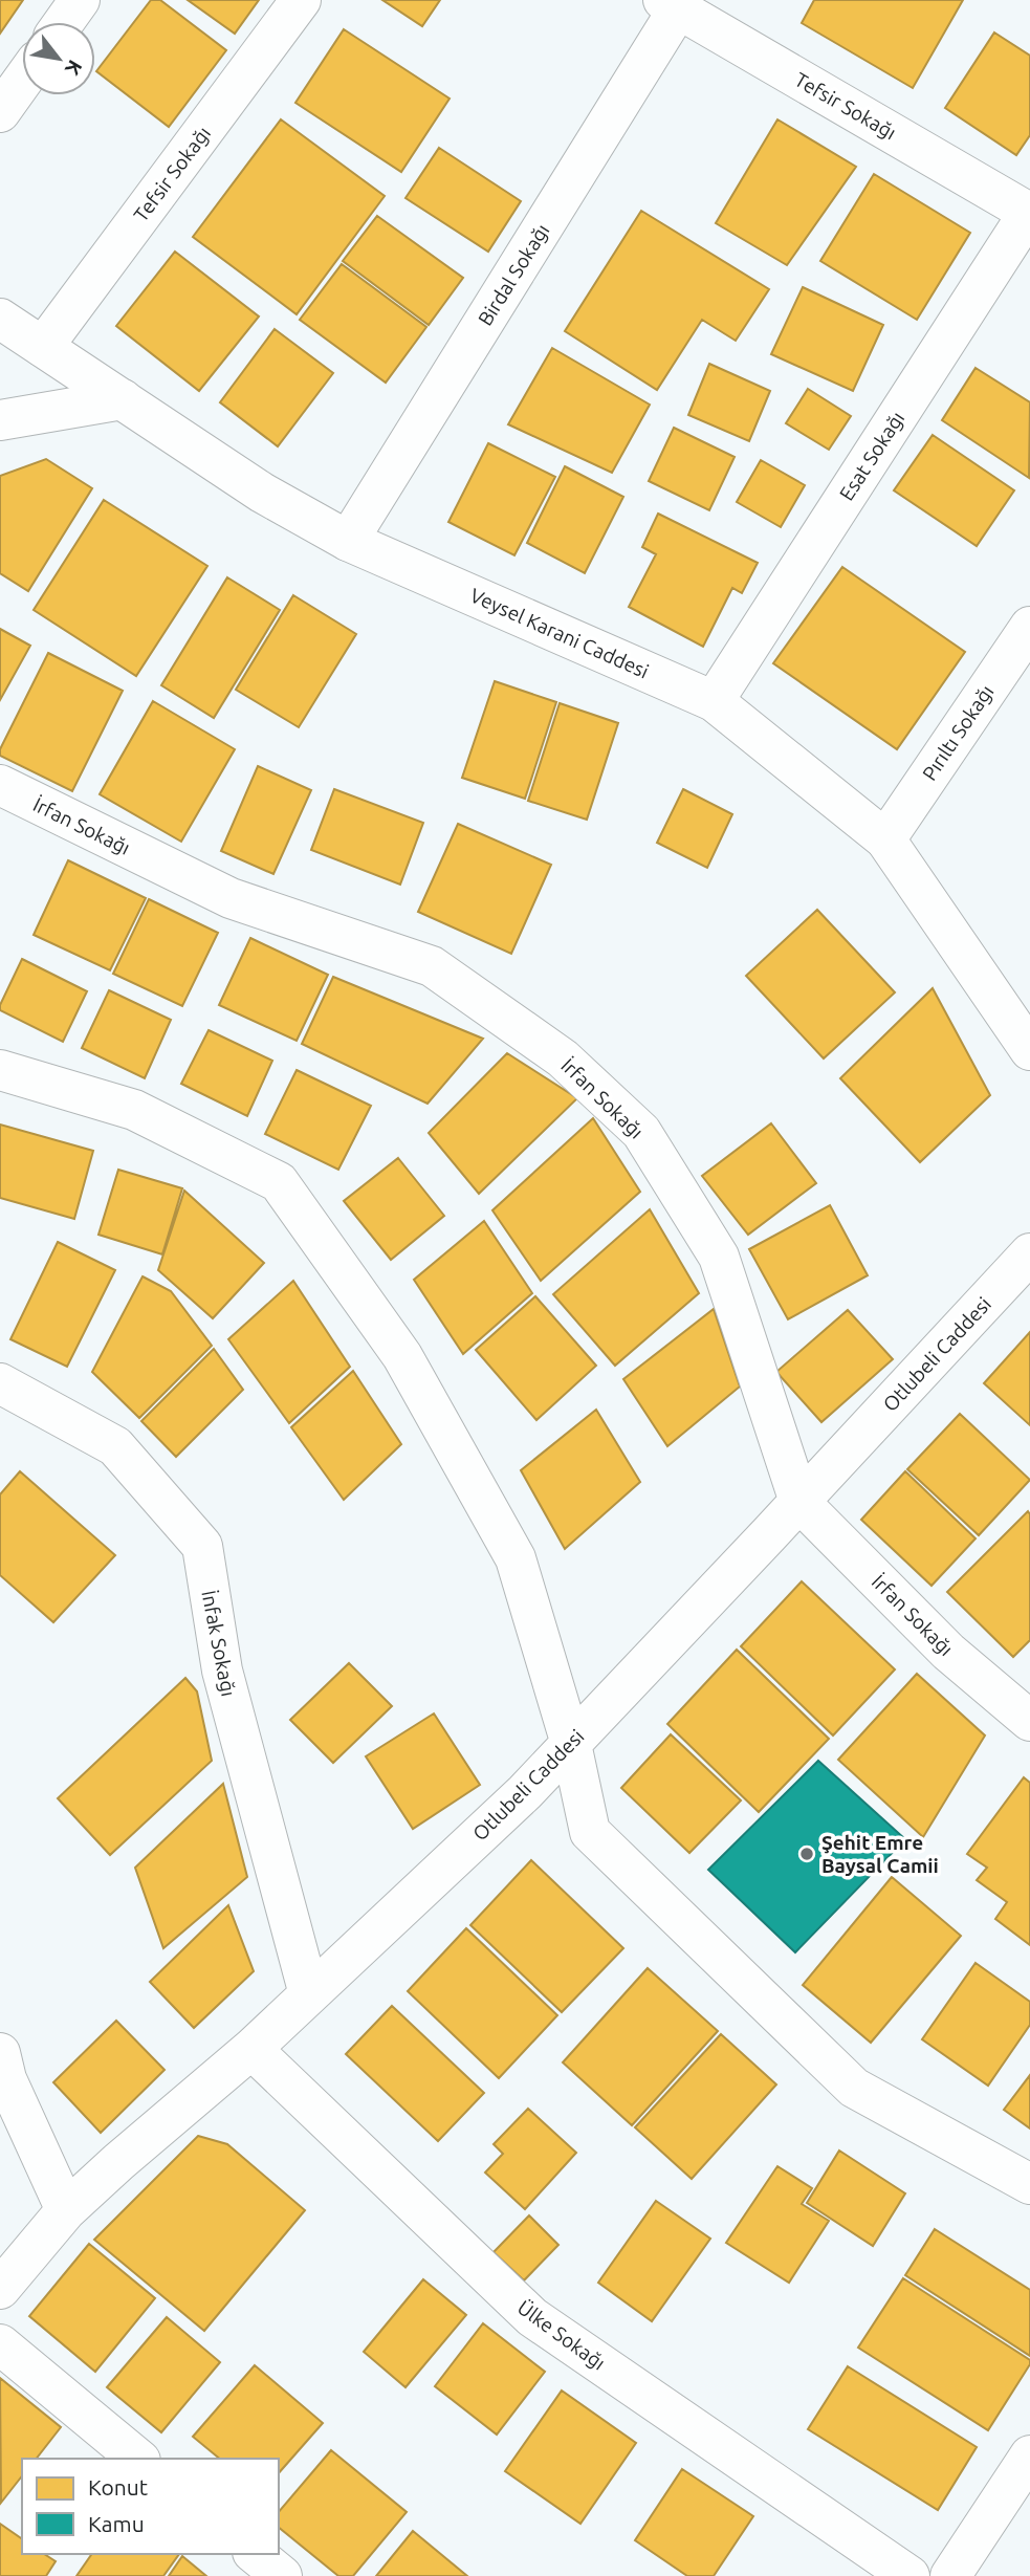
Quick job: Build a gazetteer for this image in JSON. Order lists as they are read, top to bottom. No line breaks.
{"streets":{"street":["Tefsir Sokağı","Birdal Sokağı","Esat Sokağı","Veysel Karani Caddesi","Pırıltı Sokağı","İrfan Sokağı","Otlubeli Caddesi","İnfak Sokağı","Ülke Sokağı"]},"crossings":[["Tefsir Sokağı","Birdal Sokağı"],["Tefsir Sokağı","Esat Sokağı"],["Tefsir Sokağı","Veysel Karani Caddesi"],["Birdal Sokağı","Veysel Karani Caddesi"],["Esat Sokağı","Veysel Karani Caddesi"],["Veysel Karani Caddesi","Pırıltı Sokağı"],["İrfan Sokağı","Otlubeli Caddesi"],["Otlubeli Caddesi","İnfak Sokağı"],["Otlubeli Caddesi","Ülke Sokağı"]],"places":["Şehit Emre Baysal Camii"],"legend":["Konut","Kamu"],"north":"bottom right"}
